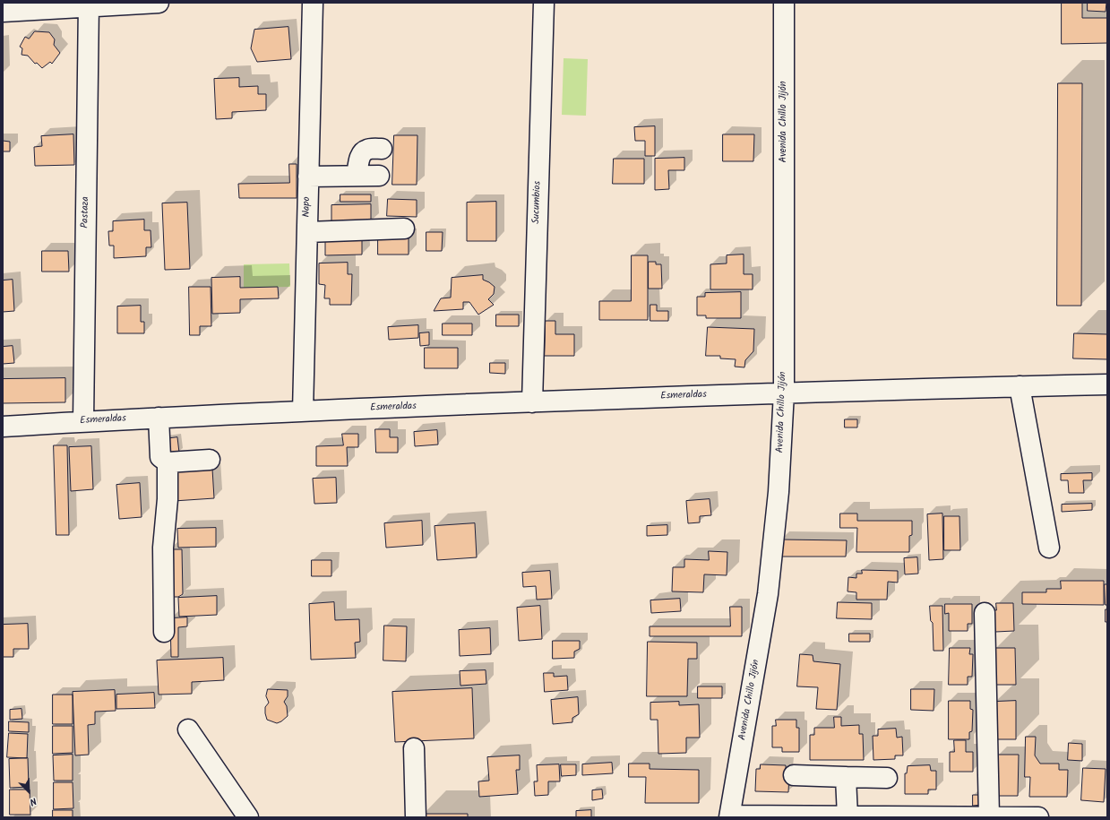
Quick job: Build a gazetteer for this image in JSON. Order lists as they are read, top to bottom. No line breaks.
{"streets":{"street":["Avenida Chillo Jijón","Sucumbios","Napo","Pastaza","Esmeraldas"]},"crossings":[["Avenida Chillo Jijón","Esmeraldas"],["Sucumbios","Esmeraldas"],["Napo","Esmeraldas"],["Pastaza","Esmeraldas"]],"north":"bottom right"}
